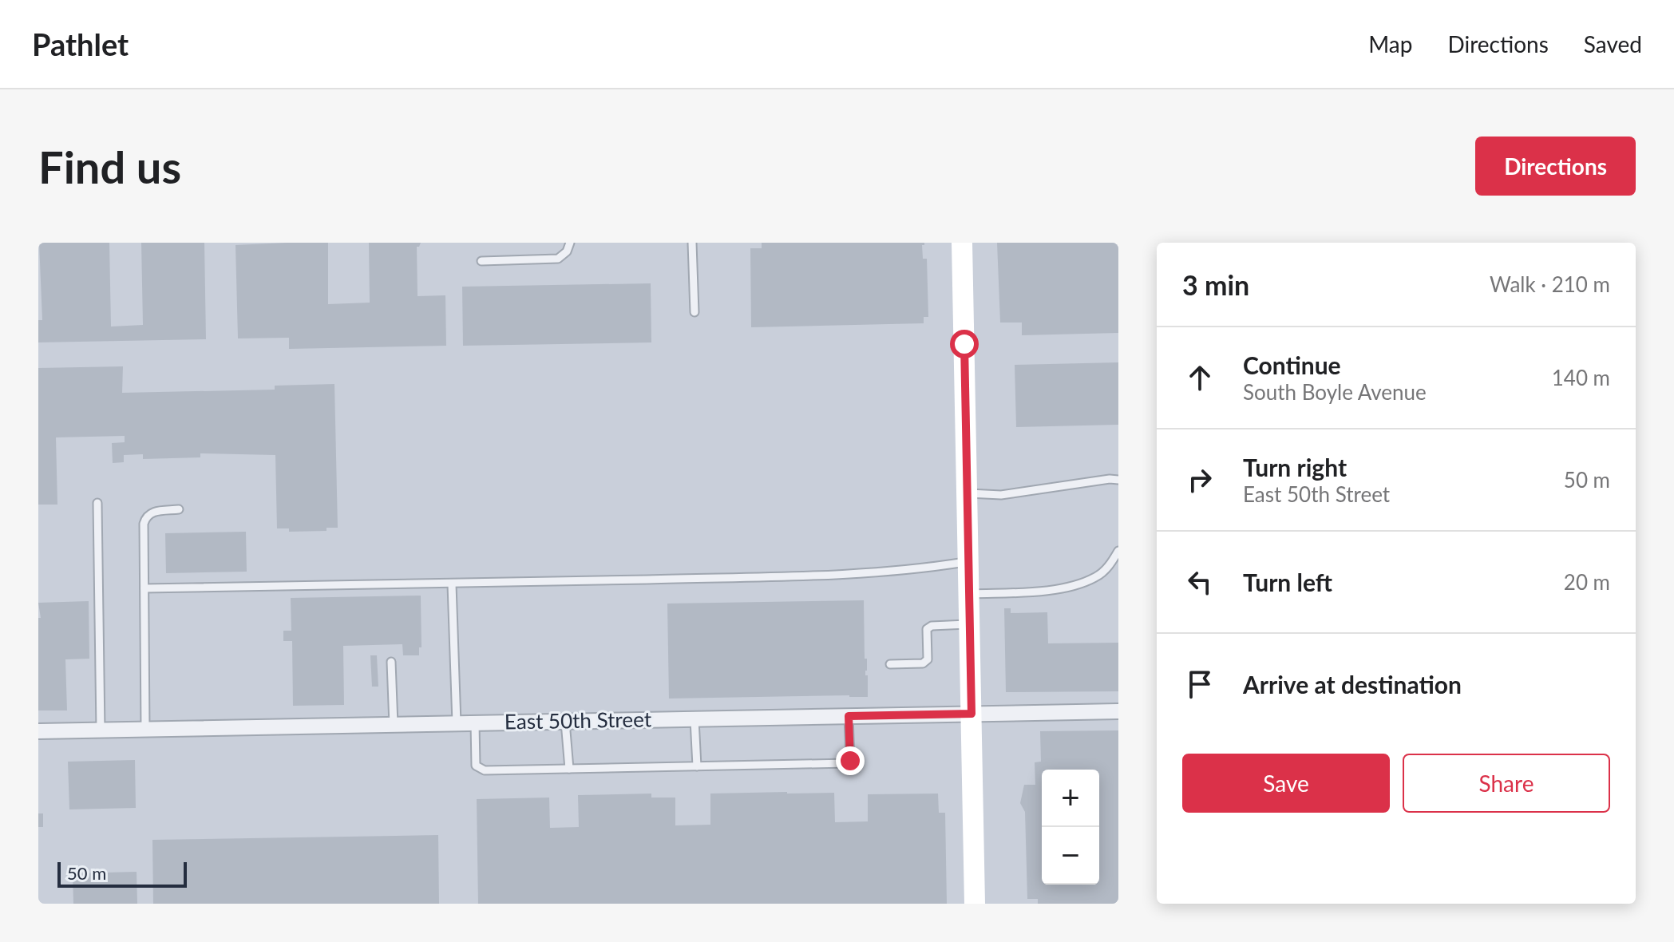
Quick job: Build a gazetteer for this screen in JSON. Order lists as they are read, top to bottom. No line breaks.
{"streets":{"street":["East 50th Street"]},"scale_bar":"50 m","page":{"header":"Pathlet","nav":["Map","Directions","Saved"],"buttons":["Directions",["Save","Share"]],"title":"Find us","heading":["3 min","Walk · 210 m"],"list":[["Continue","South Boyle Avenue","140 m"],["Turn right","East 50th Street","50 m"],["Turn left","20 m"],"Arrive at destination"],"map_buttons":["+","−"],"scale":"50 m"}}
